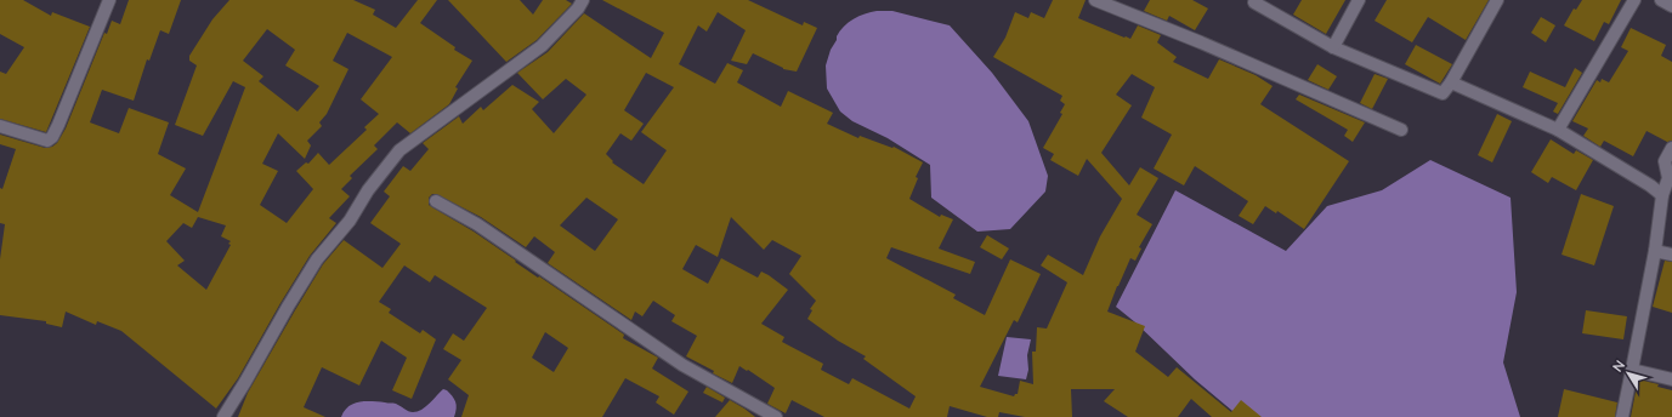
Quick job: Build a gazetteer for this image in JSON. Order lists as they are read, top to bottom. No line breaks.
{"north":"top left"}
